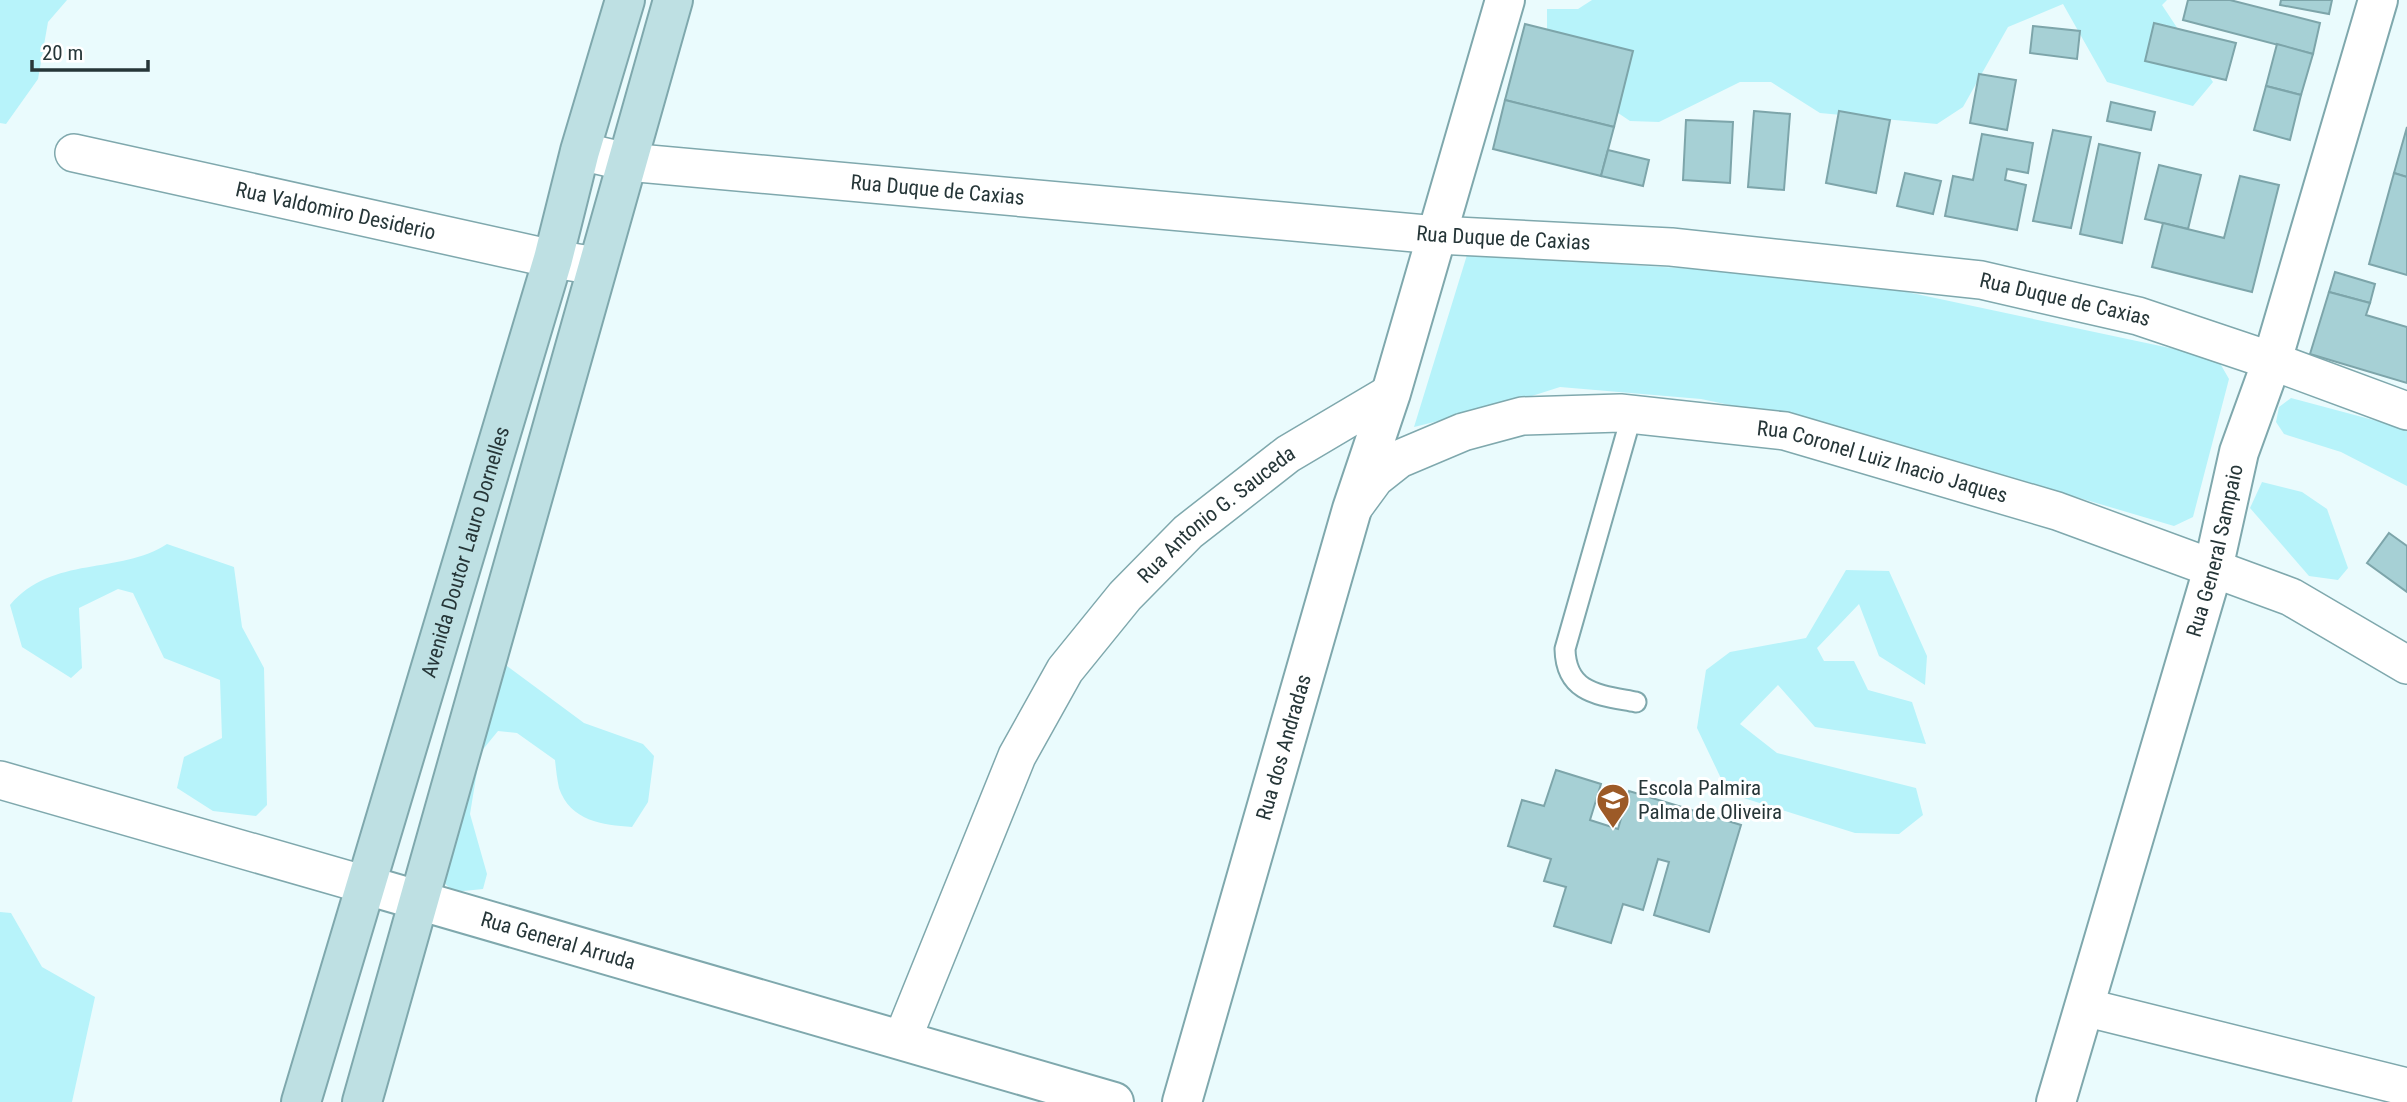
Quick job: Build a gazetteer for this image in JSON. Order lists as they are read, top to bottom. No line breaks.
{"streets":{"main road":["Avenida Doutor Lauro Dornelles"],"street":["Rua Duque de Caxias","Rua Valdomiro Desiderio","Rua Coronel Luiz Inacio Jaques","Rua Antonio G. Sauceda","Rua General Sampaio","Rua dos Andradas","Rua General Arruda"]},"crossings":[["Rua Duque de Caxias","Rua General Sampaio"],["Rua Duque de Caxias","Avenida Doutor Lauro Dornelles"],["Rua Valdomiro Desiderio","Avenida Doutor Lauro Dornelles"],["Rua Coronel Luiz Inacio Jaques","Rua General Sampaio"],["Rua Coronel Luiz Inacio Jaques","Rua dos Andradas"],["Rua Antonio G. Sauceda","Rua dos Andradas"],["Rua Antonio G. Sauceda","Rua General Arruda"],["Avenida Doutor Lauro Dornelles","Rua General Arruda"]],"places":{"school or university":["Escola Palmira Palma de Oliveira"]},"scale_bar":"20 m"}
